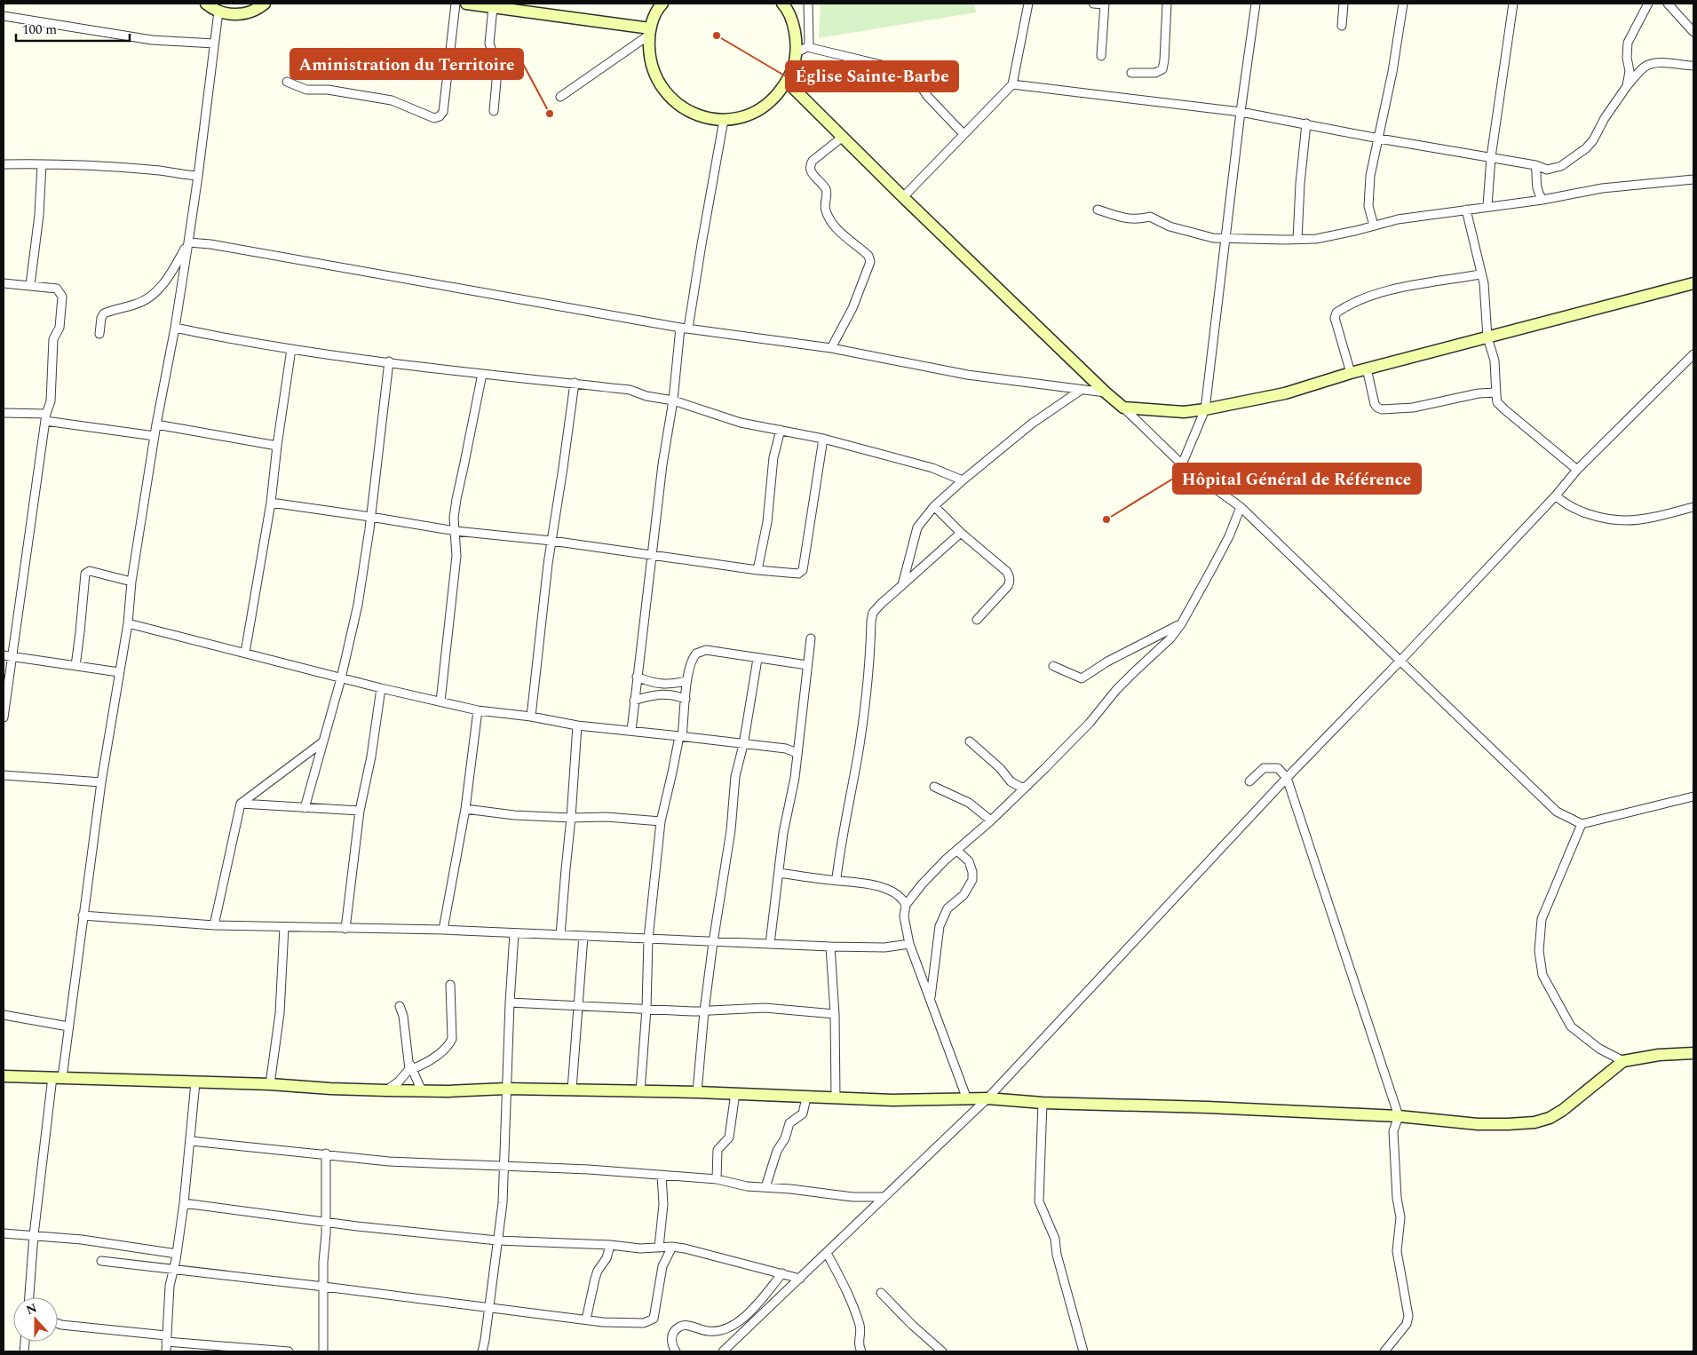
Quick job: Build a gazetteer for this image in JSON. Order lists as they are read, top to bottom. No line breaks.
{"places":["Église Sainte-Barbe","Aministration du Territoire","Hôpital Général de Référence"],"scale_bar":"100 m","north":"top"}
